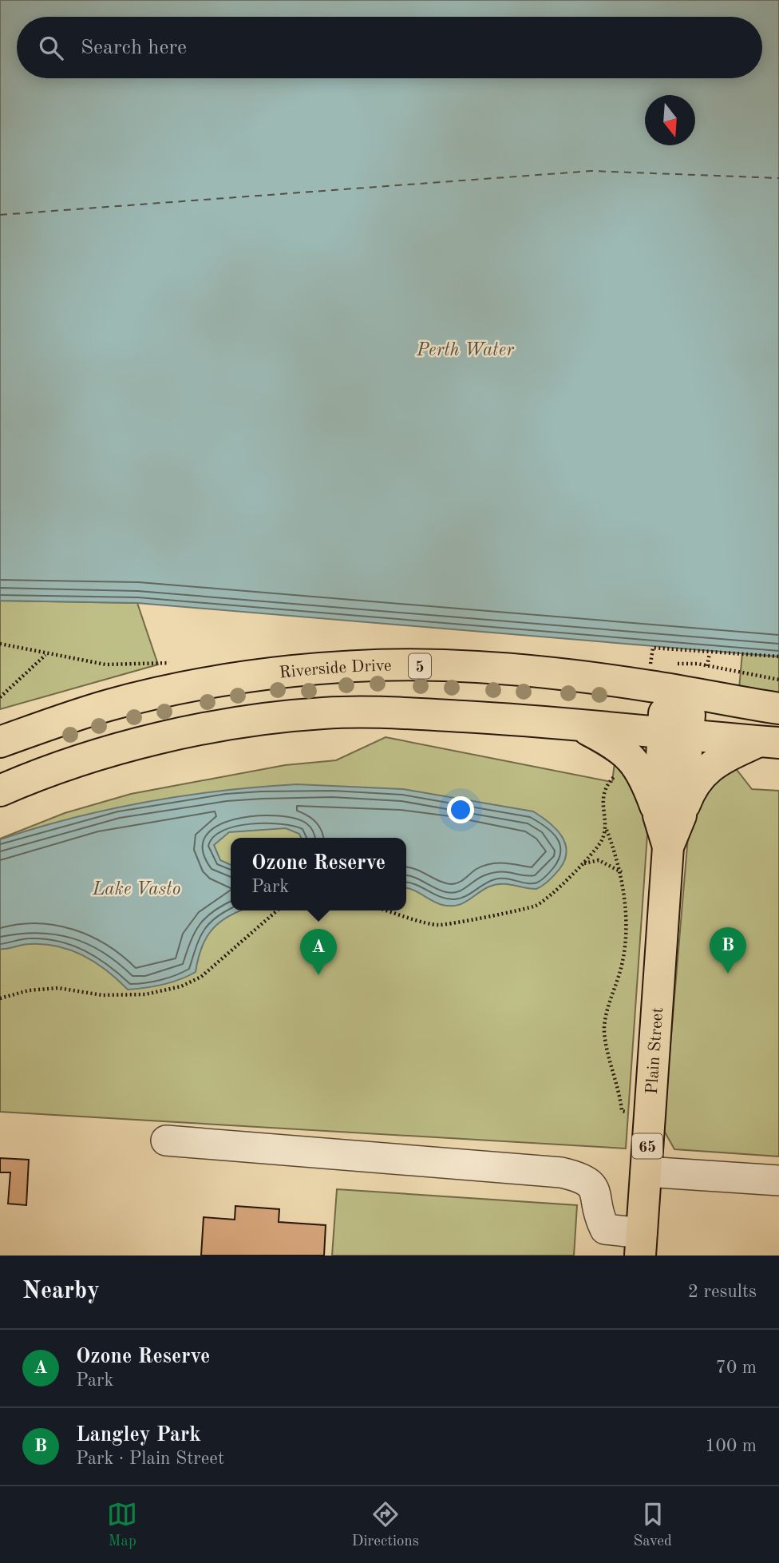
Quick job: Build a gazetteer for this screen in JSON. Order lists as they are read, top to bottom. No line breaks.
{"streets":{"main road":["5","Riverside Drive","Plain Street","65"]},"crossings":[["Riverside Drive","Plain Street"]],"water":["Perth Water","Lake Vasto"],"north":"bottom","page":{"search":"Search here","popup":["Ozone Reserve","Park"],"pins":["B","A"],"heading":["Nearby","2 results"],"list":[{"mark":"A","name":"Ozone Reserve","note":"Park","value":"70 m"},{"mark":"B","name":"Langley Park","note":"Park · Plain Street","value":"100 m"}],"nav":["Map","Directions","Saved"]}}
